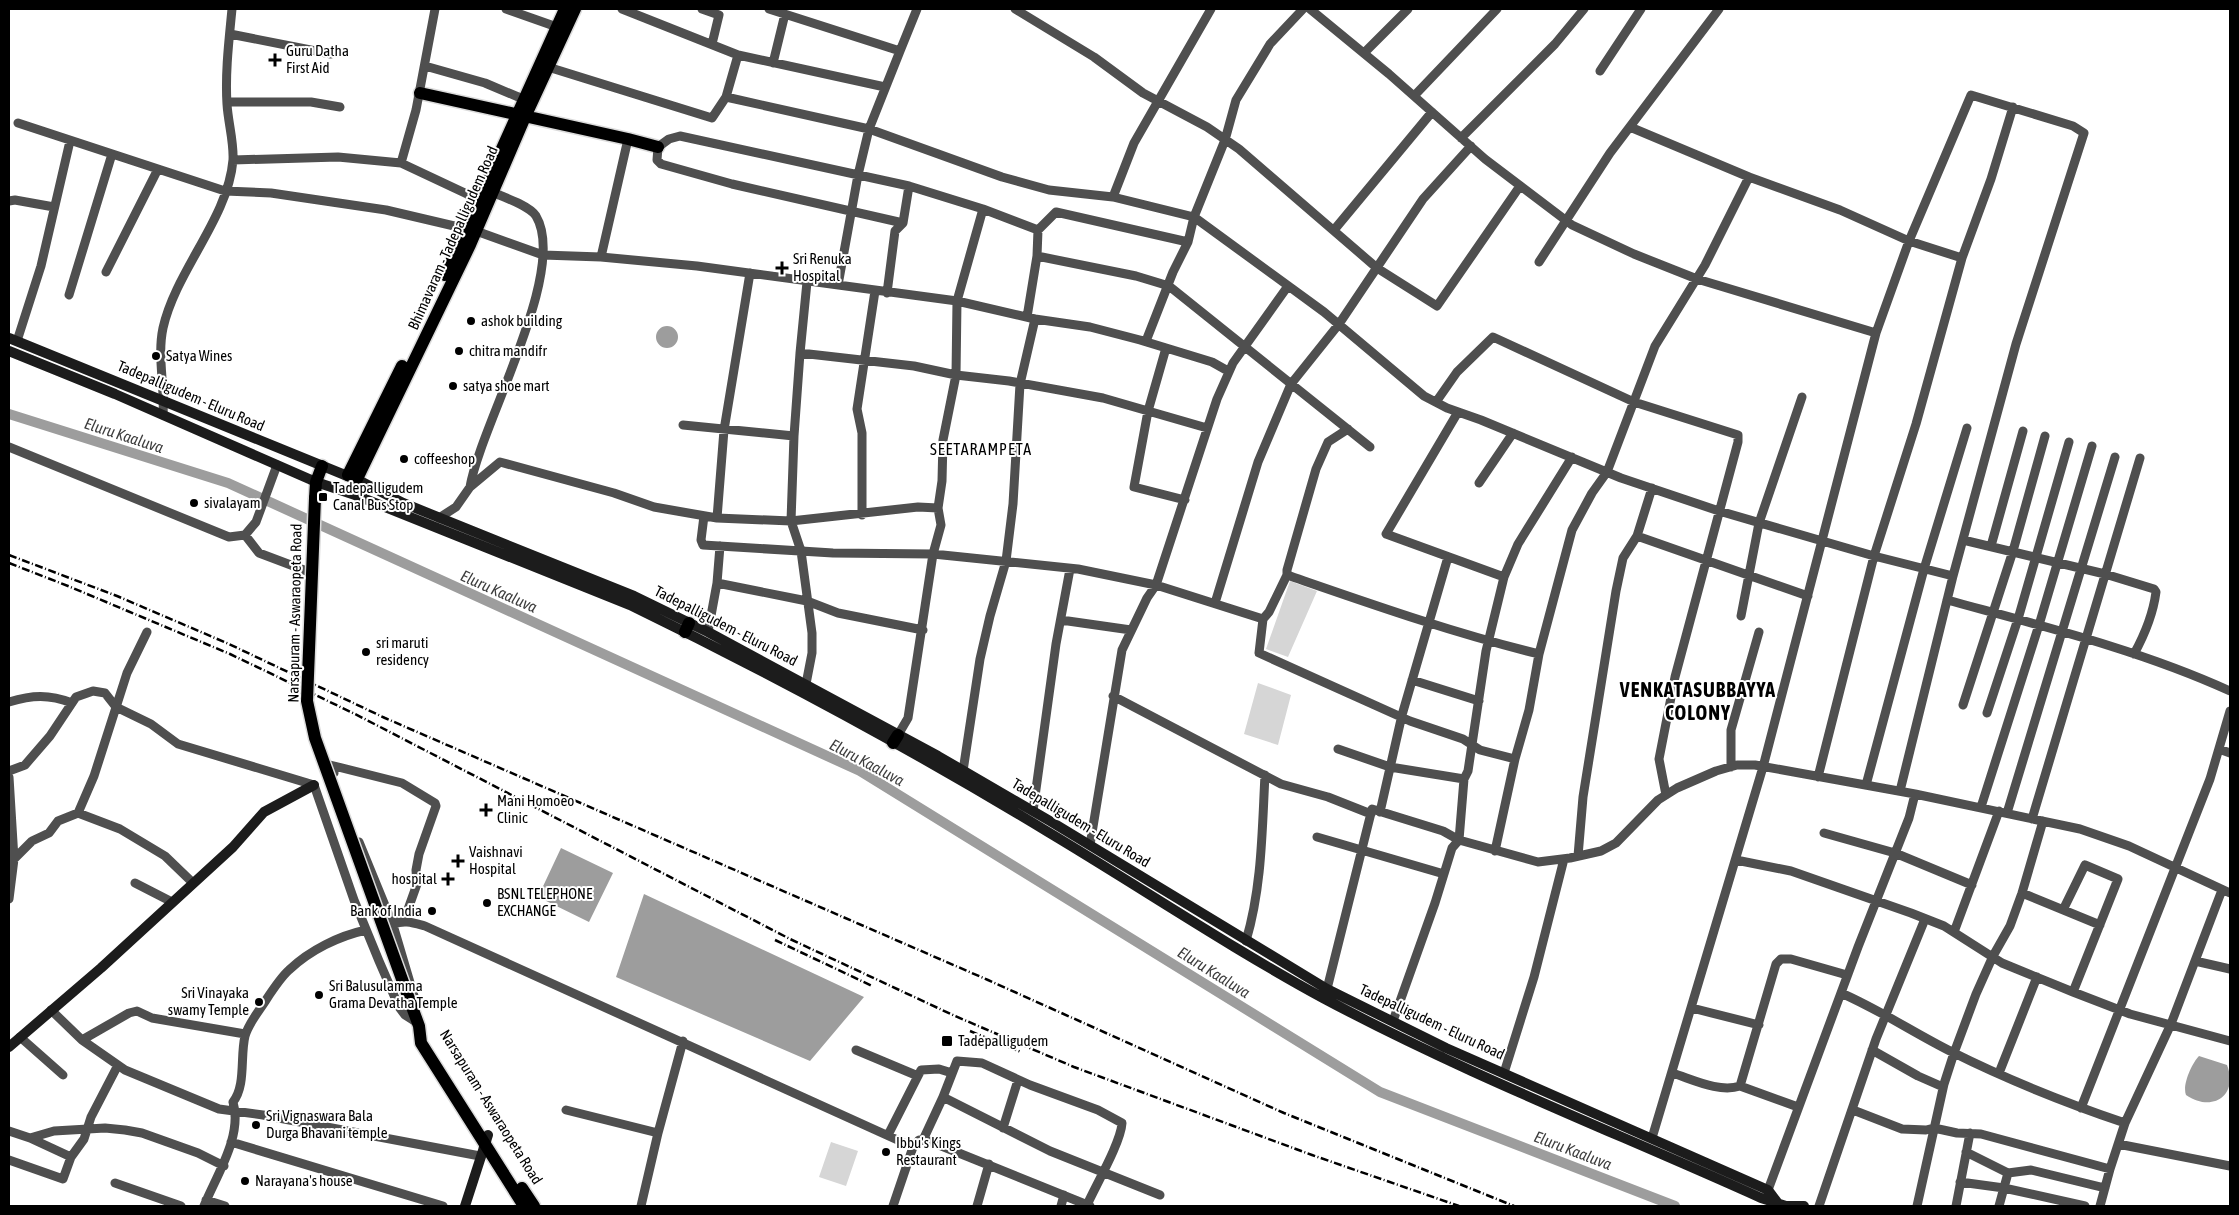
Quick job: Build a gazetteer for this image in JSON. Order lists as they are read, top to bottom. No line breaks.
{"streets":{"main road":["Bhimavaram - Tadepalligudem Road","Tadepalligudem - Eluru Road","Narsapuram - Aswaraopeta Road"]},"crossings":[["Bhimavaram - Tadepalligudem Road","Tadepalligudem - Eluru Road"],["Tadepalligudem - Eluru Road","Narsapuram - Aswaraopeta Road"]],"districts":["SEETARAMPETA","VENKATASUBBAYYA COLONY"],"water":["Eluru Kaaluva"],"places":{"health":["Guru Datha First Aid","Sri Renuka Hospital","Mani Homoeo Clinic","Vaishnavi Hospital","hospital"],"other":["ashok building","chitra mandifr","Satya Wines","satya shoe mart","coffeeshop","sivalayam","sri maruti residency","BSNL TELEPHONE EXCHANGE","Bank of India","Sri Balusulamma Grama Devatha Temple","Sri Vinayaka swamy Temple","Sri Vignaswara Bala Durga Bhavani temple","Ibbu's Kings Restaurant","Narayana's house"],"transit":["Tadepalligudem Canal Bus Stop","Tadepalligudem"]}}
